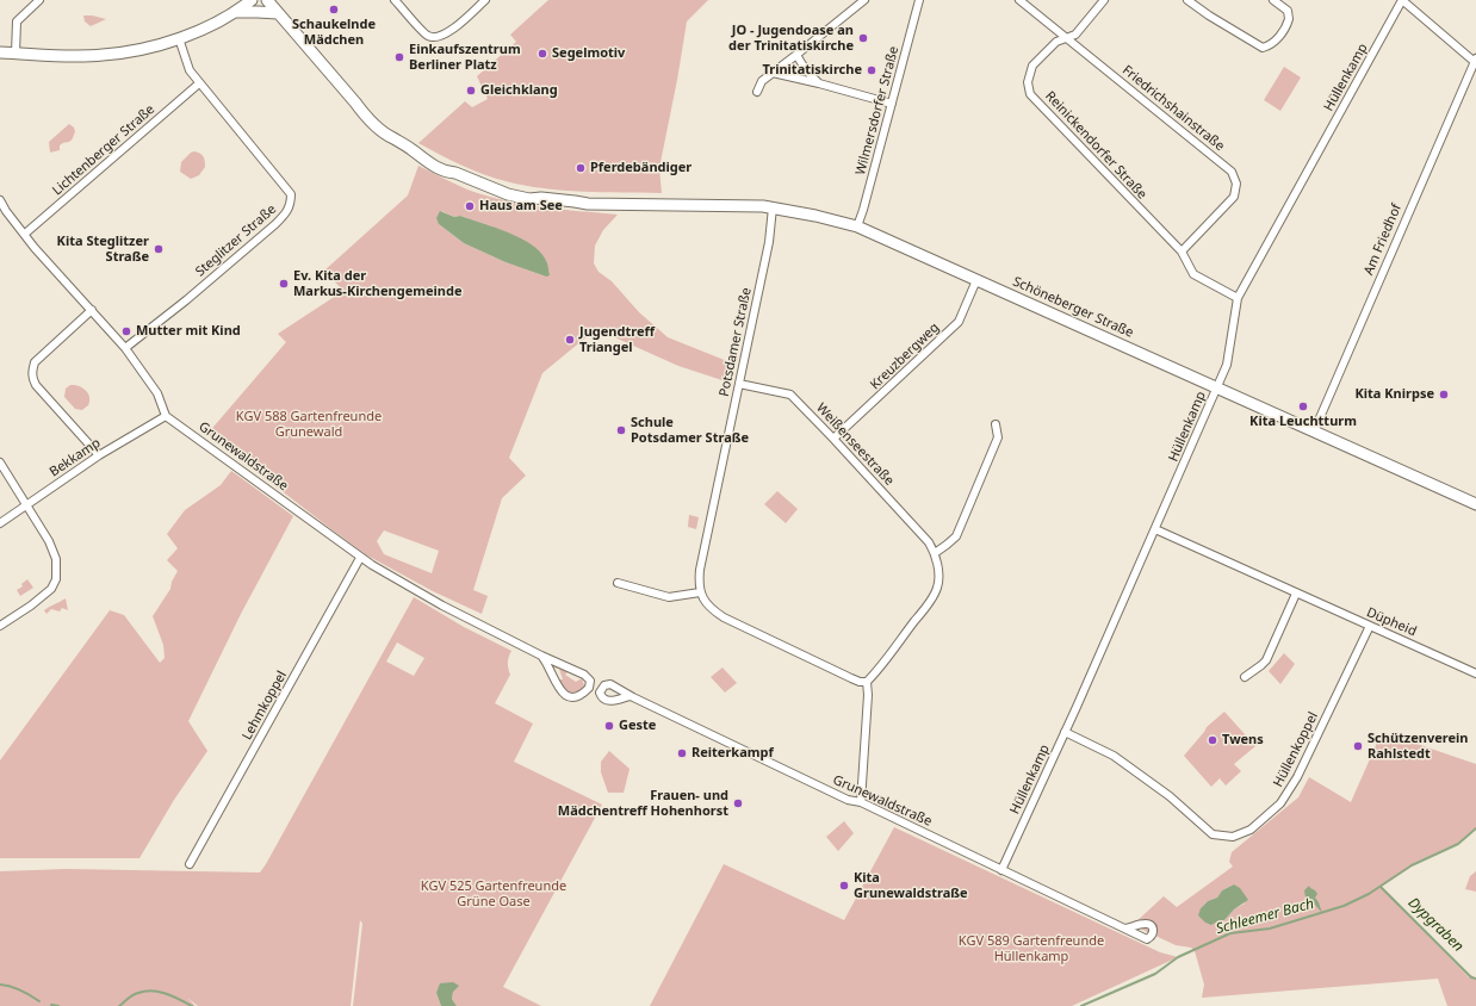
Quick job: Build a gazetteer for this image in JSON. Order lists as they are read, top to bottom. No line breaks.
{"streets":{"street":["Hüllenkamp","Friedrichshainstraße","Wilmersdorfer Straße","Reinickendorfer Straße","Lichtenberger Straße","Am Friedhof","Steglitzer Straße","Schöneberger Straße","Potsdamer Straße","Kreuzbergweg","Weißenseestraße","Grunewaldstraße","Bekkamp","Düpheid","Lehmkoppel","Hüllenkoppel"]},"crossings":[["Hüllenkamp","Reinickendorfer Straße"],["Hüllenkamp","Schöneberger Straße"],["Hüllenkamp","Grunewaldstraße"],["Hüllenkamp","Düpheid"],["Hüllenkamp","Hüllenkoppel"],["Friedrichshainstraße","Reinickendorfer Straße"],["Wilmersdorfer Straße","Schöneberger Straße"],["Lichtenberger Straße","Steglitzer Straße"],["Am Friedhof","Schöneberger Straße"],["Schöneberger Straße","Potsdamer Straße"],["Schöneberger Straße","Kreuzbergweg"],["Potsdamer Straße","Weißenseestraße"],["Kreuzbergweg","Weißenseestraße"],["Grunewaldstraße","Bekkamp"],["Grunewaldstraße","Lehmkoppel"],["Düpheid","Hüllenkoppel"]],"water":["Schleemer Bach","Dypgraben"],"parks":["KGV 588 Gartenfreunde Grunewald","KGV 525 Gartenfreunde Grüne Oase","KGV 589 Gartenfreunde Hüllenkamp"],"places":["Schaukelnde Mädchen","JO - Jugendoase an der Trinitatiskirche","Segelmotiv","Einkaufszentrum Berliner Platz","Trinitatiskirche","Gleichklang","Pferdebändiger","Haus am See","Kita Steglitzer Straße","Ev. Kita der Markus-Kirchengemeinde","Mutter mit Kind","Jugendtreff Triangel","Kita Knirpse","Kita Leuchtturm","Schule Potsdamer Straße","Geste","Twens","Schützenverein Rahlstedt","Reiterkampf","Frauen- und Mädchentreff Hohenhorst","Kita Grunewaldstraße"]}
